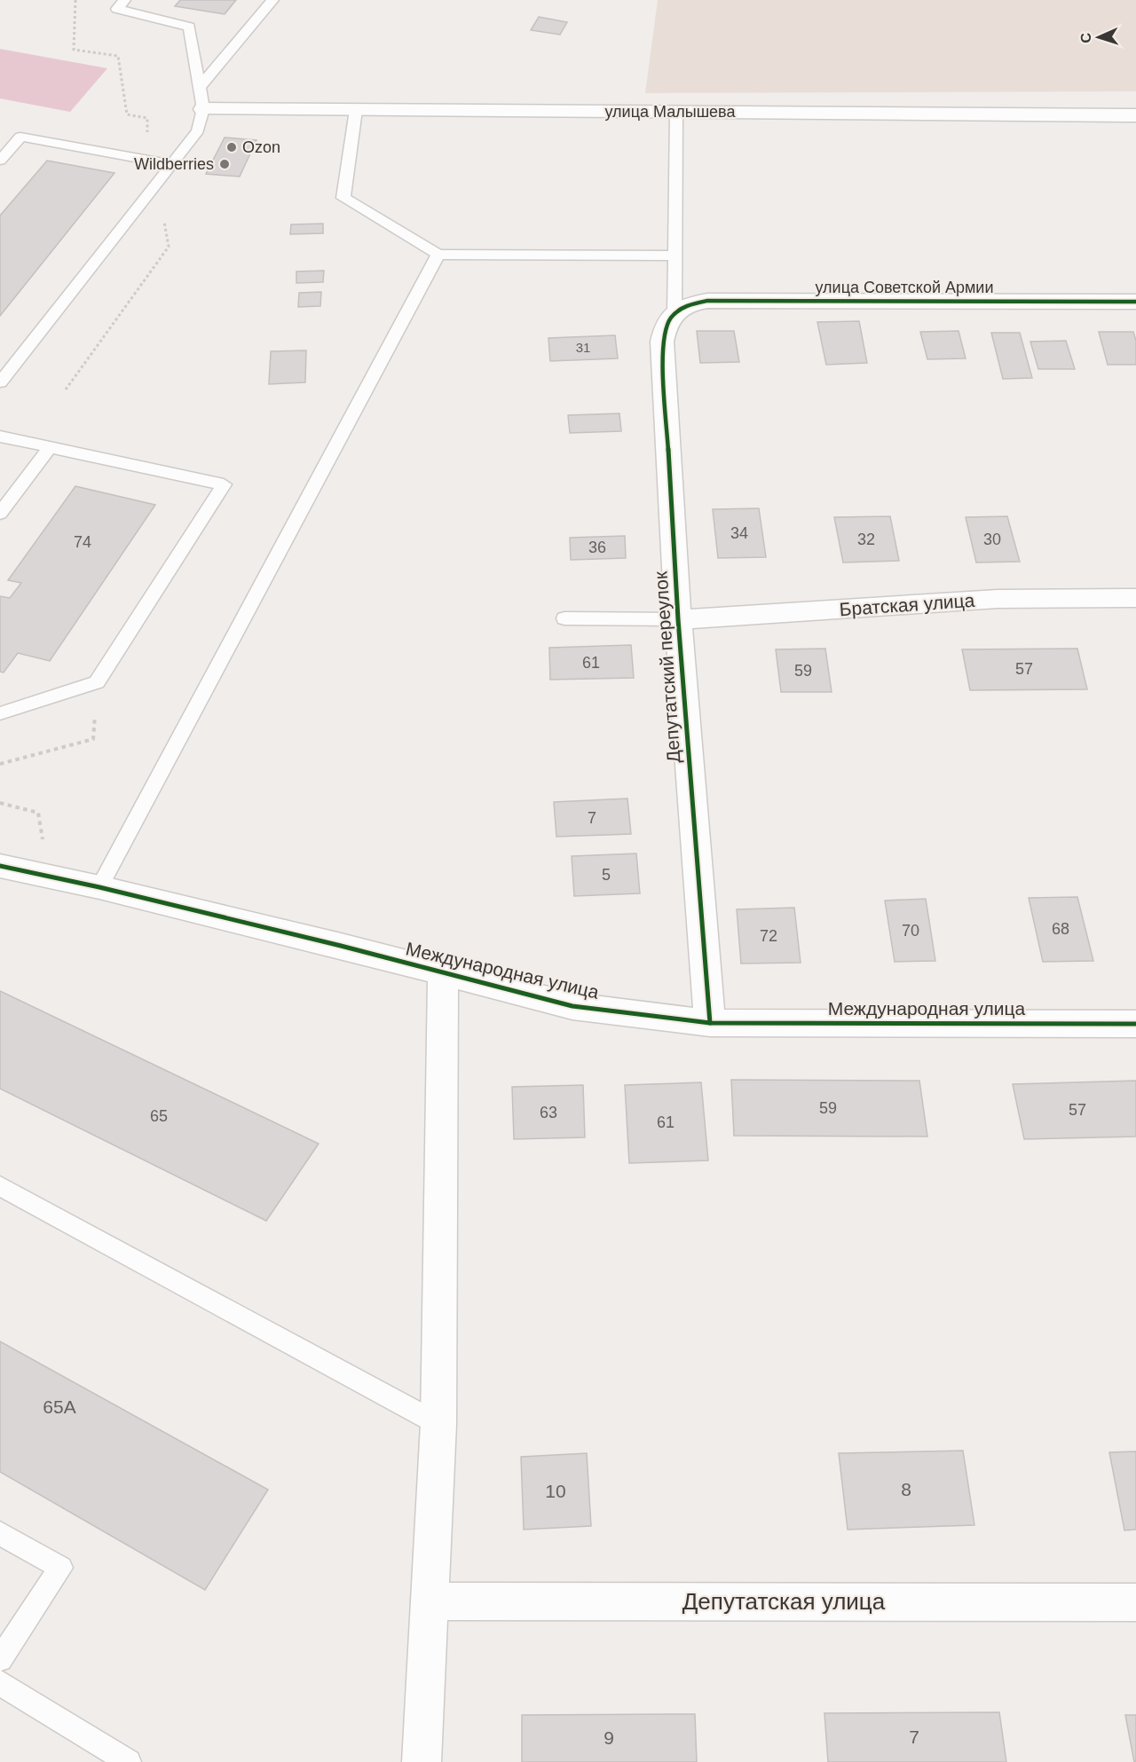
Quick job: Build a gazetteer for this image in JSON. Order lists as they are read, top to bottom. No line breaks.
{"streets":{"street":["улица Малышева","улица Советской Армии","Братская улица","Депутатский переулок","Международная улица","Депутатская улица"]},"crossings":[["улица Советской Армии","Депутатский переулок"],["Братская улица","Депутатский переулок"],["Депутатский переулок","Международная улица"]],"places":["Ozon","Wildberries"],"house_numbers":["31","34","32","30","74","36","61","57","59","7","5","68","70","72","59","57","63","65","61","65А","8","10","7","9"],"north":"left"}
